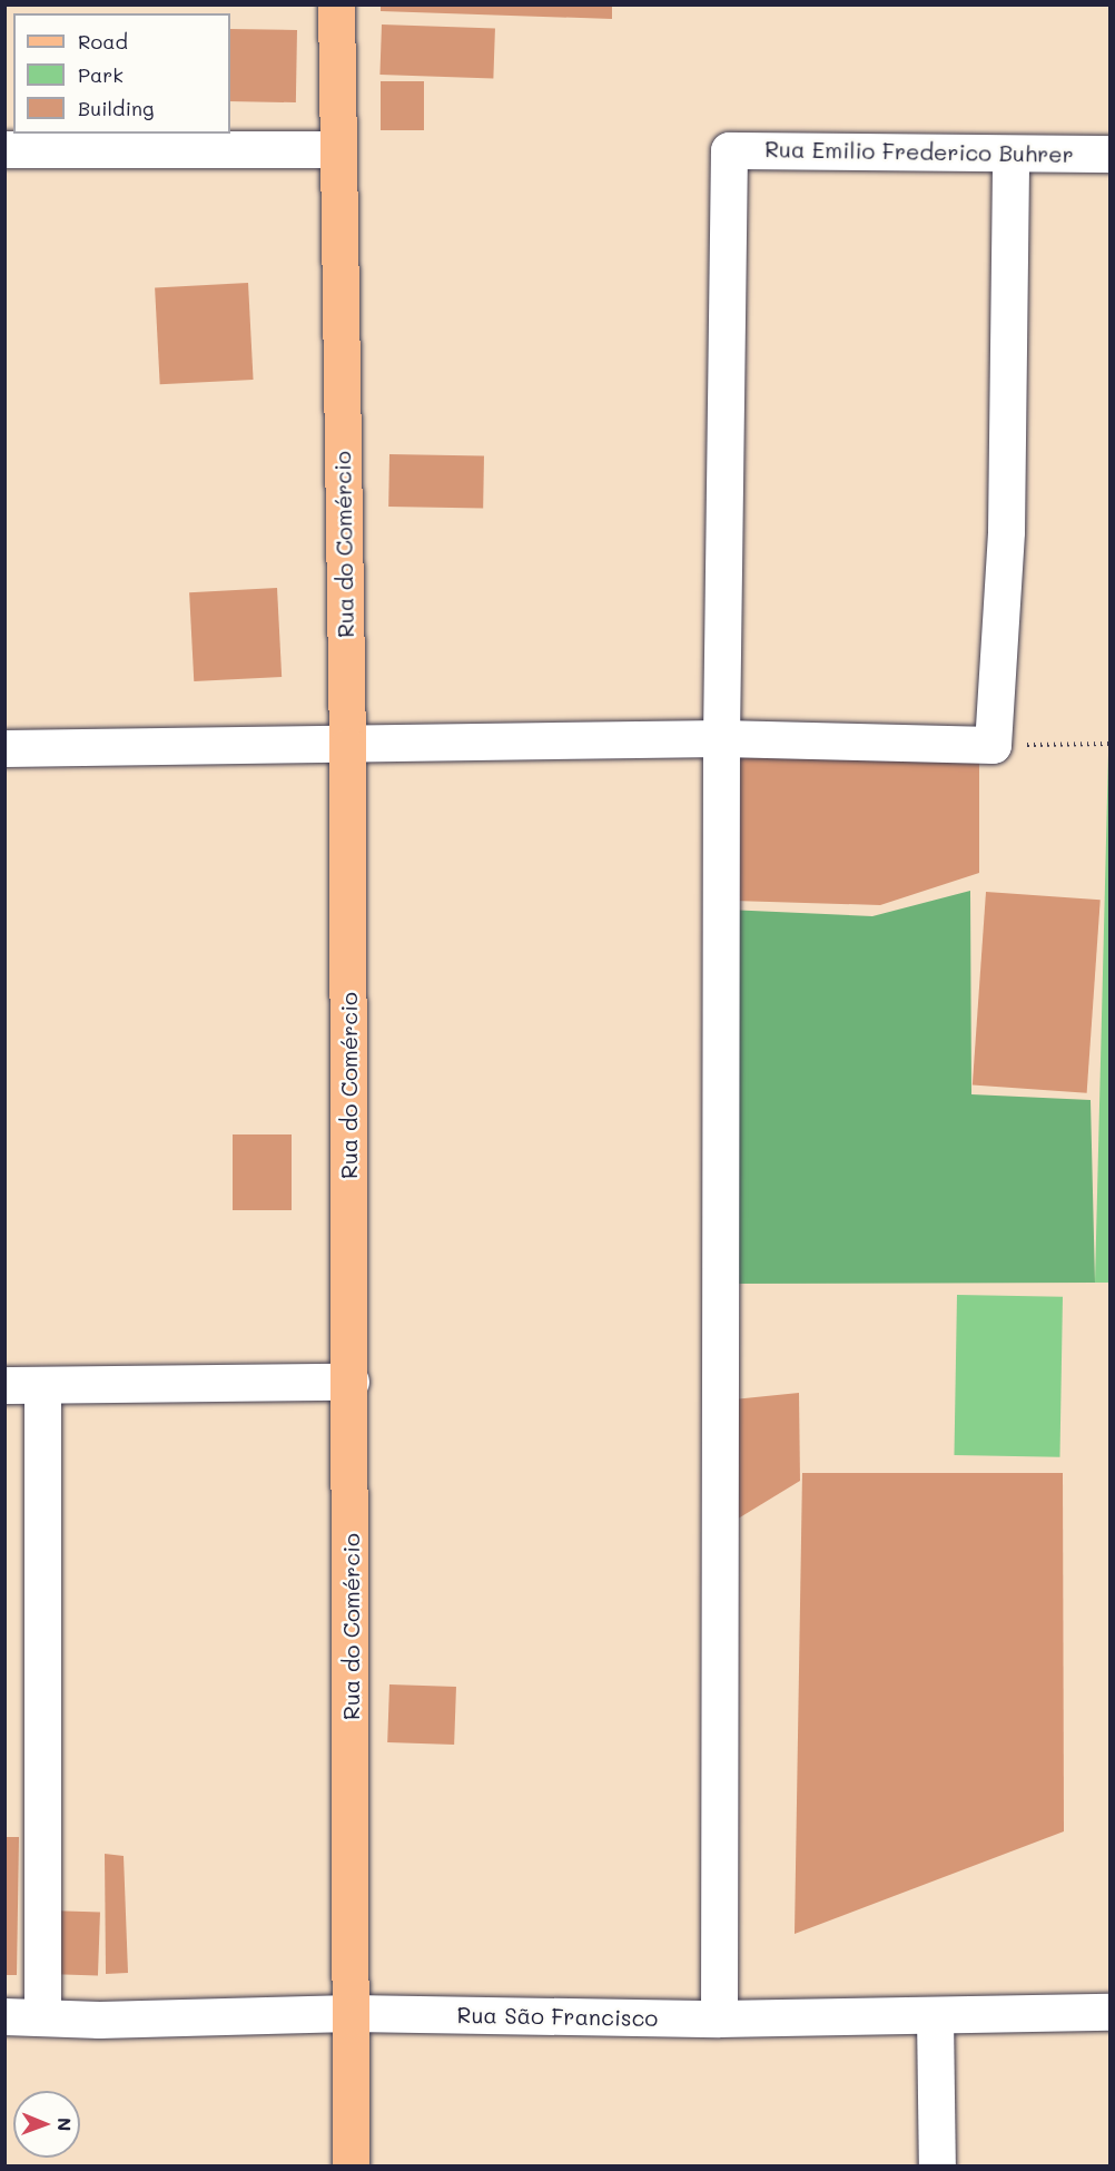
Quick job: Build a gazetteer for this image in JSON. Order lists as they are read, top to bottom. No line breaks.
{"streets":{"main road":["Rua do Comércio"],"street":["Rua Emilio Frederico Buhrer","Rua São Francisco"]},"crossings":[["Rua do Comércio","Rua São Francisco"]],"legend":["Road","Park","Building"],"north":"right"}
